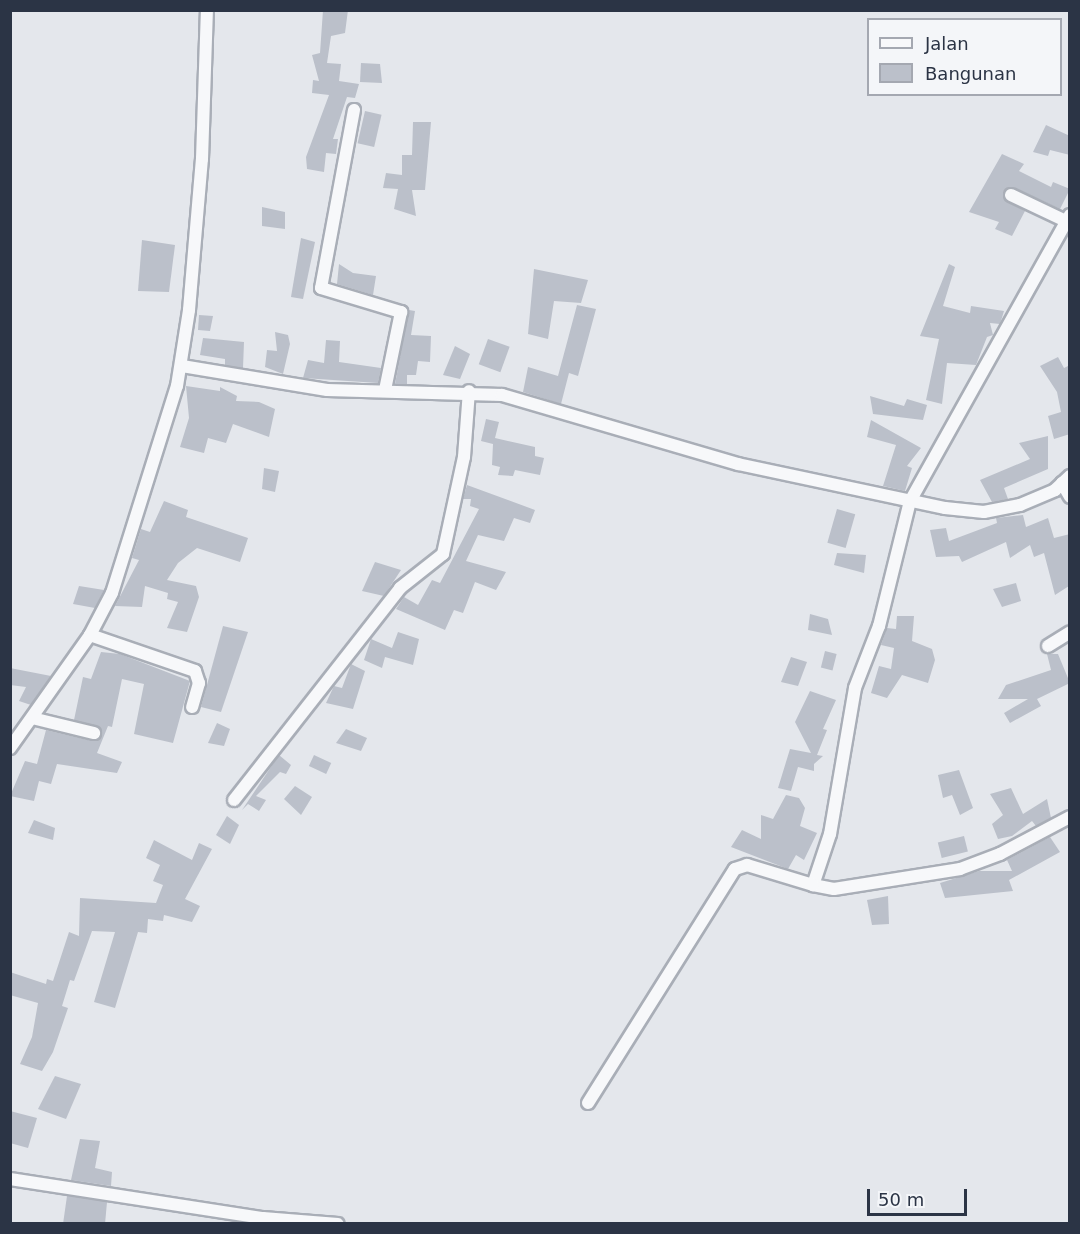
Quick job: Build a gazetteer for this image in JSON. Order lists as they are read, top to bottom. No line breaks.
{"legend":["Jalan","Bangunan"],"scale_bar":"50 m"}
